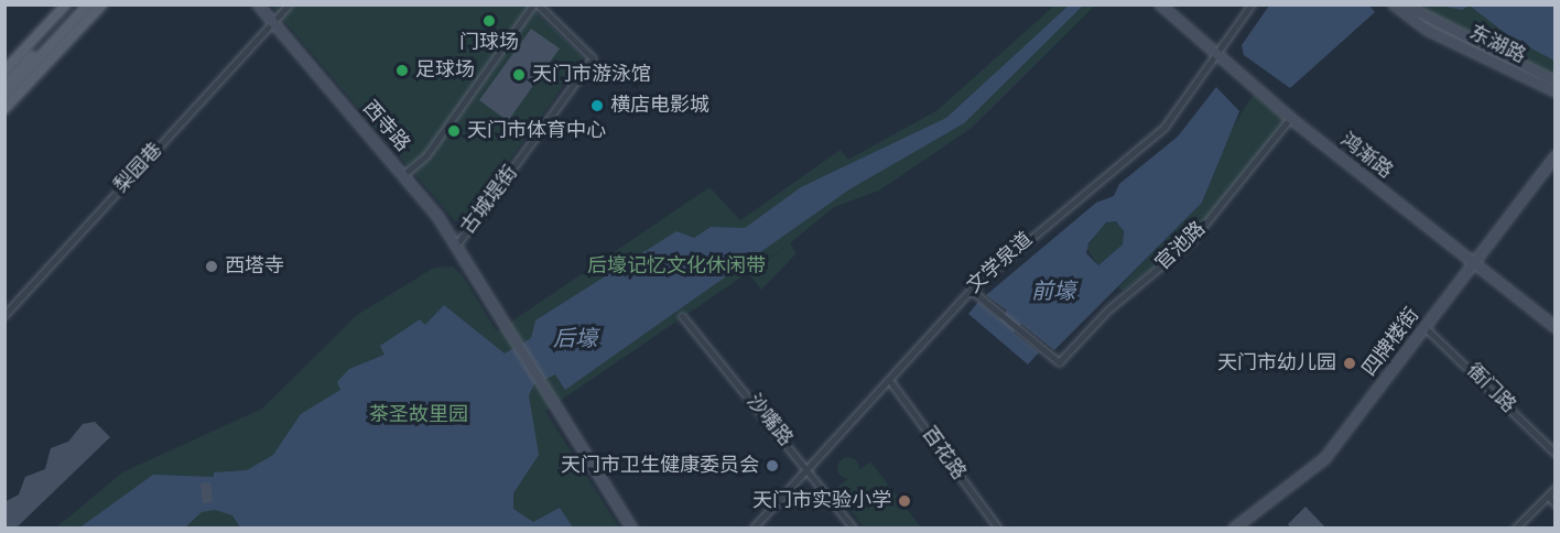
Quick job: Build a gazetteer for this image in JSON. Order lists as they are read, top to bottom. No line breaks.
{"streets":{"street":["东湖路","西寺路","鸿渐路","梨园巷","古城堤街","官池路","文学泉道","四牌楼街","衙门路","沙嘴路","百花路"]},"crossings":[["西寺路","梨园巷"],["西寺路","古城堤街"],["鸿渐路","官池路"],["鸿渐路","文学泉道"],["鸿渐路","四牌楼街"],["官池路","文学泉道"],["文学泉道","沙嘴路"],["文学泉道","百花路"],["四牌楼街","衙门路"]],"water":["前壕","后壕"],"parks":["后壕记忆文化休闲带","茶圣故里园"],"places":["门球场","足球场","天门市游泳馆","横店电影城","天门市体育中心","西塔寺","天门市幼儿园","天门市卫生健康委员会","天门市实验小学"]}
